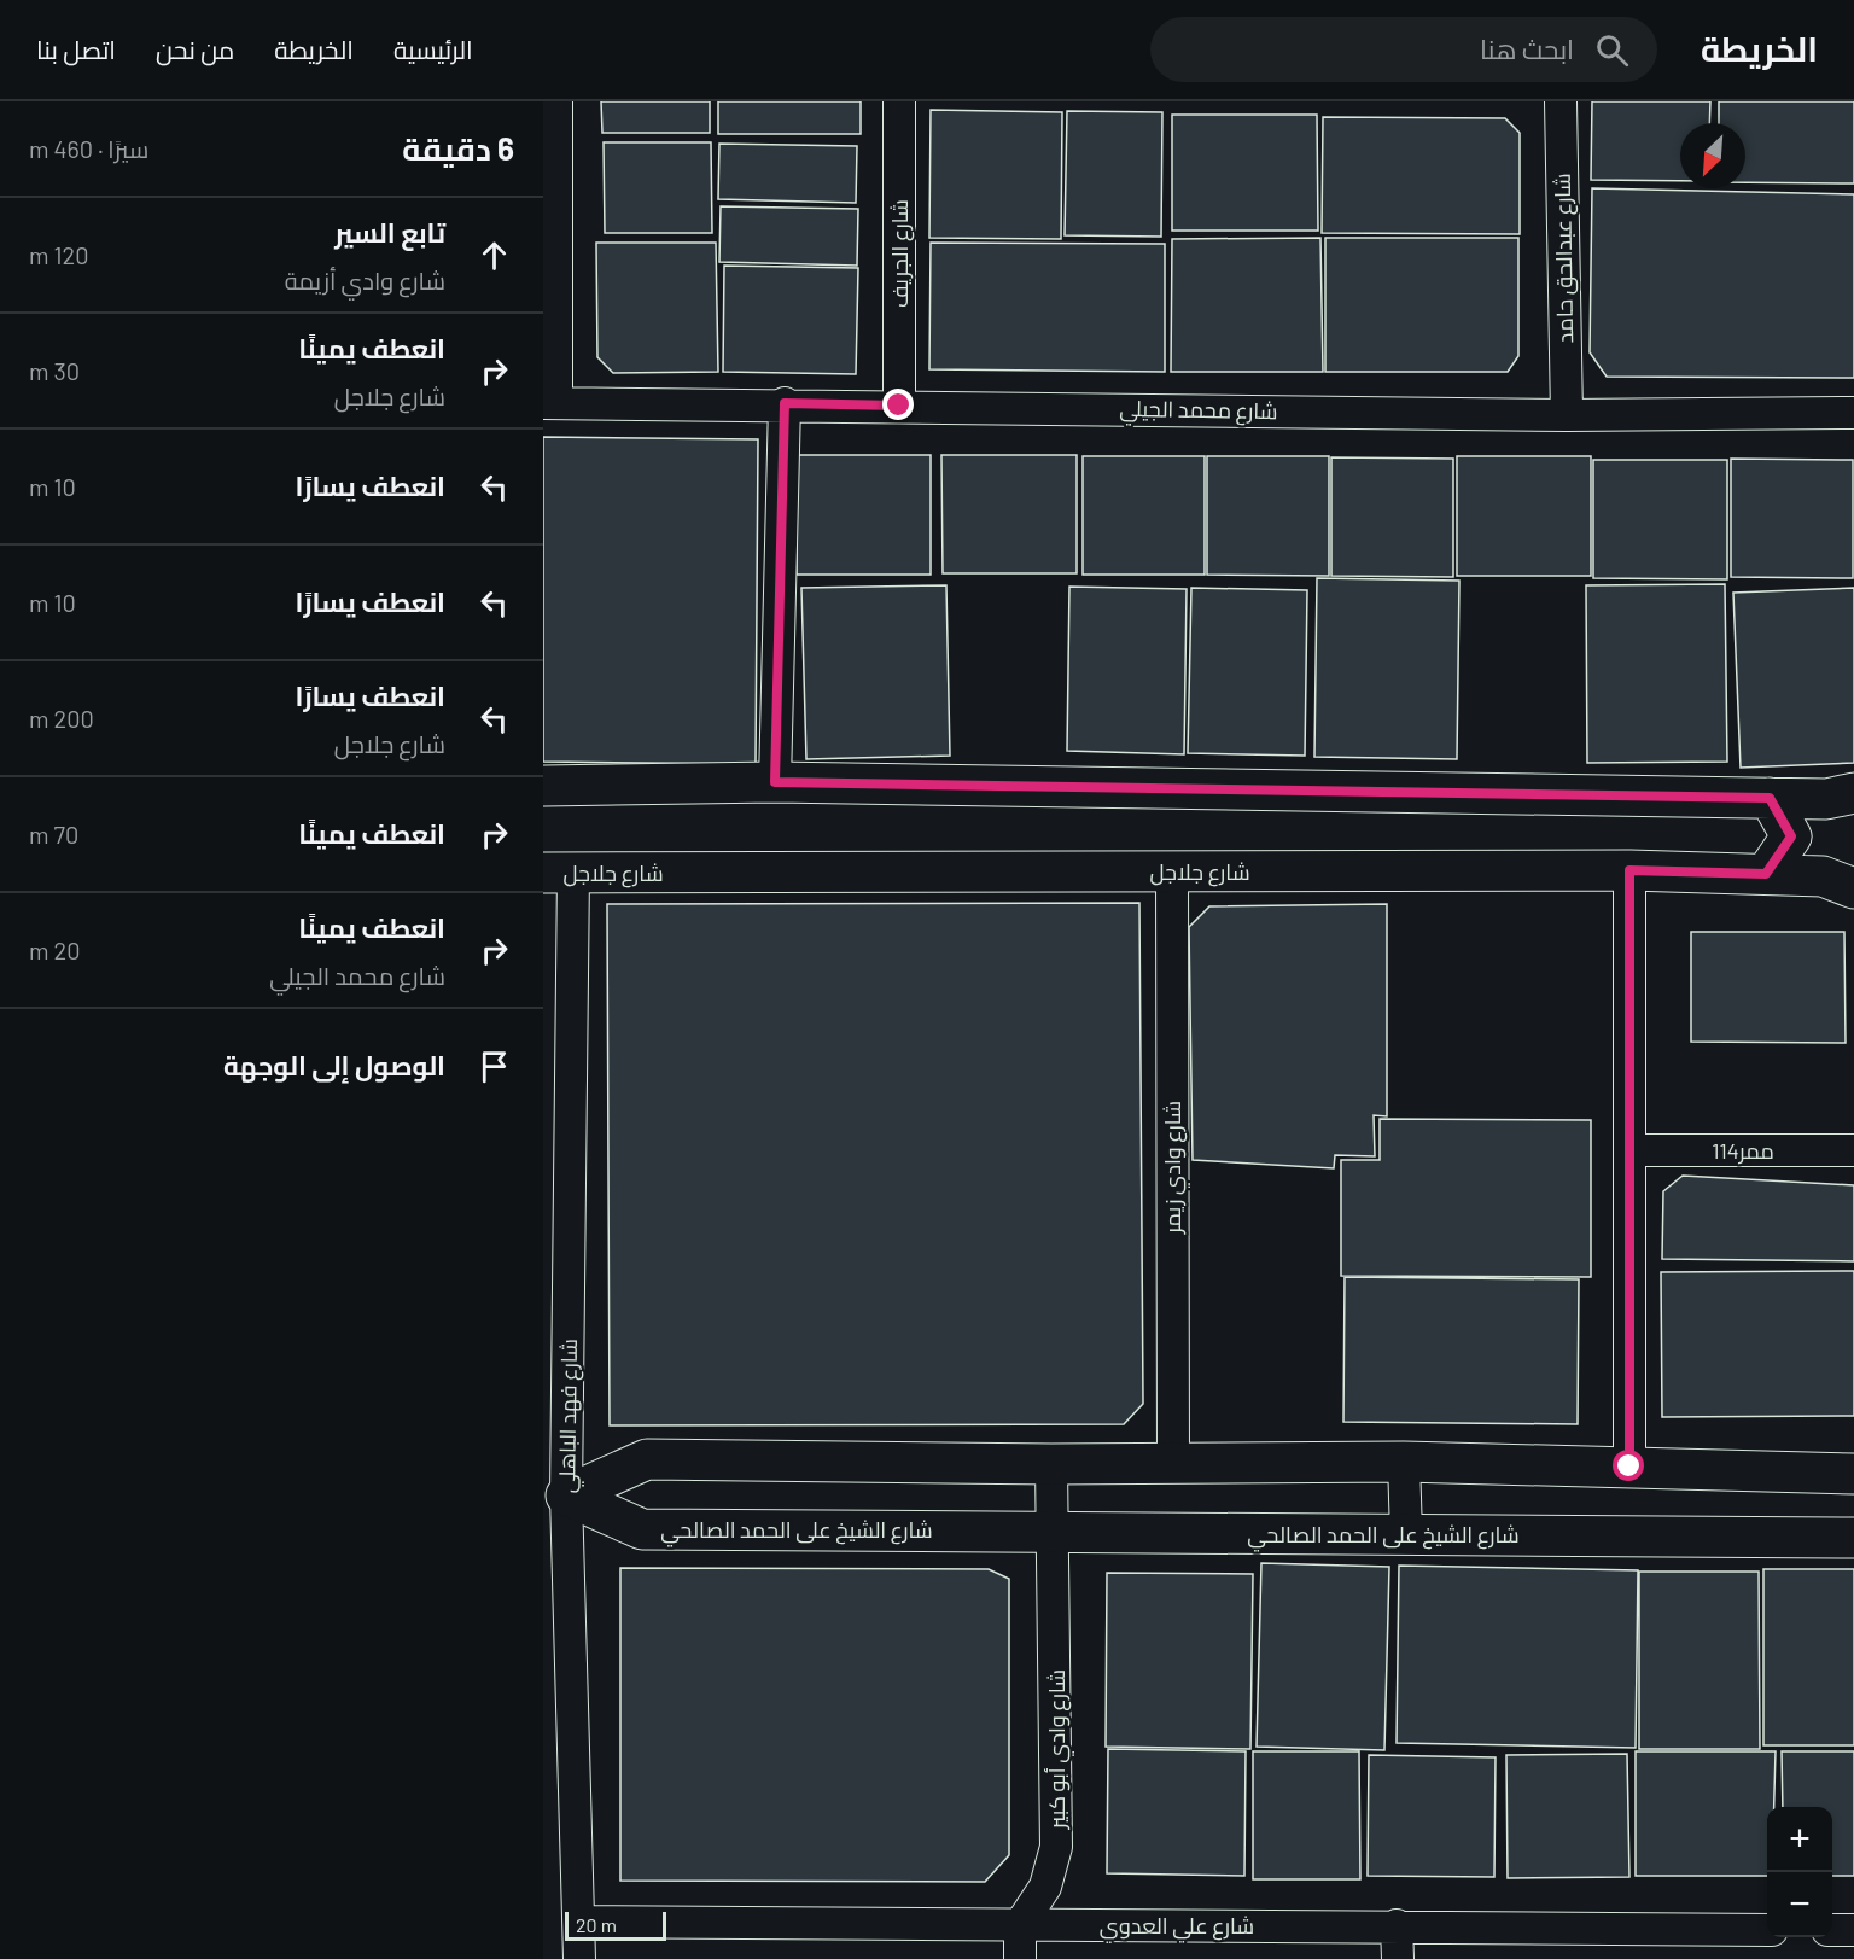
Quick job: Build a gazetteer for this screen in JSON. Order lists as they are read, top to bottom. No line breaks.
{"streets":{"street":["شارع الجريف","شارع عبدالحق حامد","شارع محمد الجيلي","شارع جلاجل","ممر114","شارع وادي زيمر","شارع فهد الباهلي","شارع الشيخ على الحمد الصالحي","شارع وادي أبو كبير","شارع علي العدوي"]},"crossings":[["شارع الجريف","شارع محمد الجيلي"],["شارع عبدالحق حامد","شارع محمد الجيلي"],["شارع جلاجل","شارع وادي زيمر"],["شارع جلاجل","شارع فهد الباهلي"],["شارع فهد الباهلي","شارع الشيخ على الحمد الصالحي"],["شارع فهد الباهلي","شارع علي العدوي"],["شارع الشيخ على الحمد الصالحي","شارع وادي أبو كبير"],["شارع وادي أبو كبير","شارع علي العدوي"]],"scale_bar":"20 m","north":"bottom left","page":{"header":"الخريطة","search":"ابحث هنا","nav":["الرئيسية","الخريطة","من نحن","اتصل بنا"],"heading":["6 دقيقة","سيرًا · 460 m"],"list":[["تابع السير","شارع وادي أزيمة","120 m"],["انعطف يمينًا","شارع جلاجل","30 m"],["انعطف يسارًا","10 m"],["انعطف يسارًا","10 m"],["انعطف يسارًا","شارع جلاجل","200 m"],["انعطف يمينًا","70 m"],["انعطف يمينًا","شارع محمد الجيلي","20 m"],"الوصول إلى الوجهة"],"map_buttons":["+","−"],"scale":"20 m"}}
